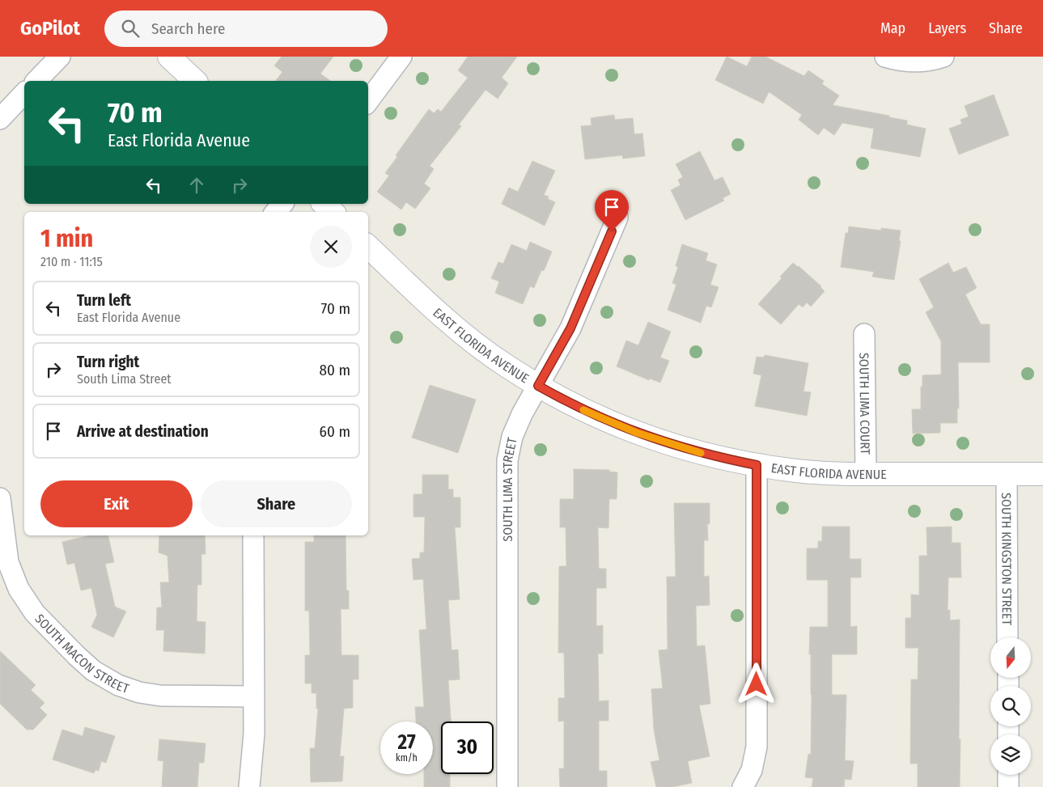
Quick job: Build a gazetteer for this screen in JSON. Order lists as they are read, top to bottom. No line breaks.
{"streets":{"street":["EAST FLORIDA AVENUE","SOUTH LIMA COURT","SOUTH LIMA STREET","SOUTH KINGSTON STREET","SOUTH MACON STREET"]},"crossings":[["EAST FLORIDA AVENUE","SOUTH LIMA COURT"],["EAST FLORIDA AVENUE","SOUTH LIMA STREET"],["EAST FLORIDA AVENUE","SOUTH KINGSTON STREET"]],"north":"bottom","page":{"header":"GoPilot","search":"Search here","nav":["Map","Layers","Share"],"turn":["70 m","East Florida Avenue"],"heading":["1 min","210 m · 11:15"],"list":[{"name":"Turn left","note":"East Florida Avenue","value":"70 m"},{"name":"Turn right","note":"South Lima Street","value":"80 m"},{"name":"Arrive at destination","value":"60 m"}],"buttons":["Exit","Share"],"speed":"27 km/h","limit":"30"}}
